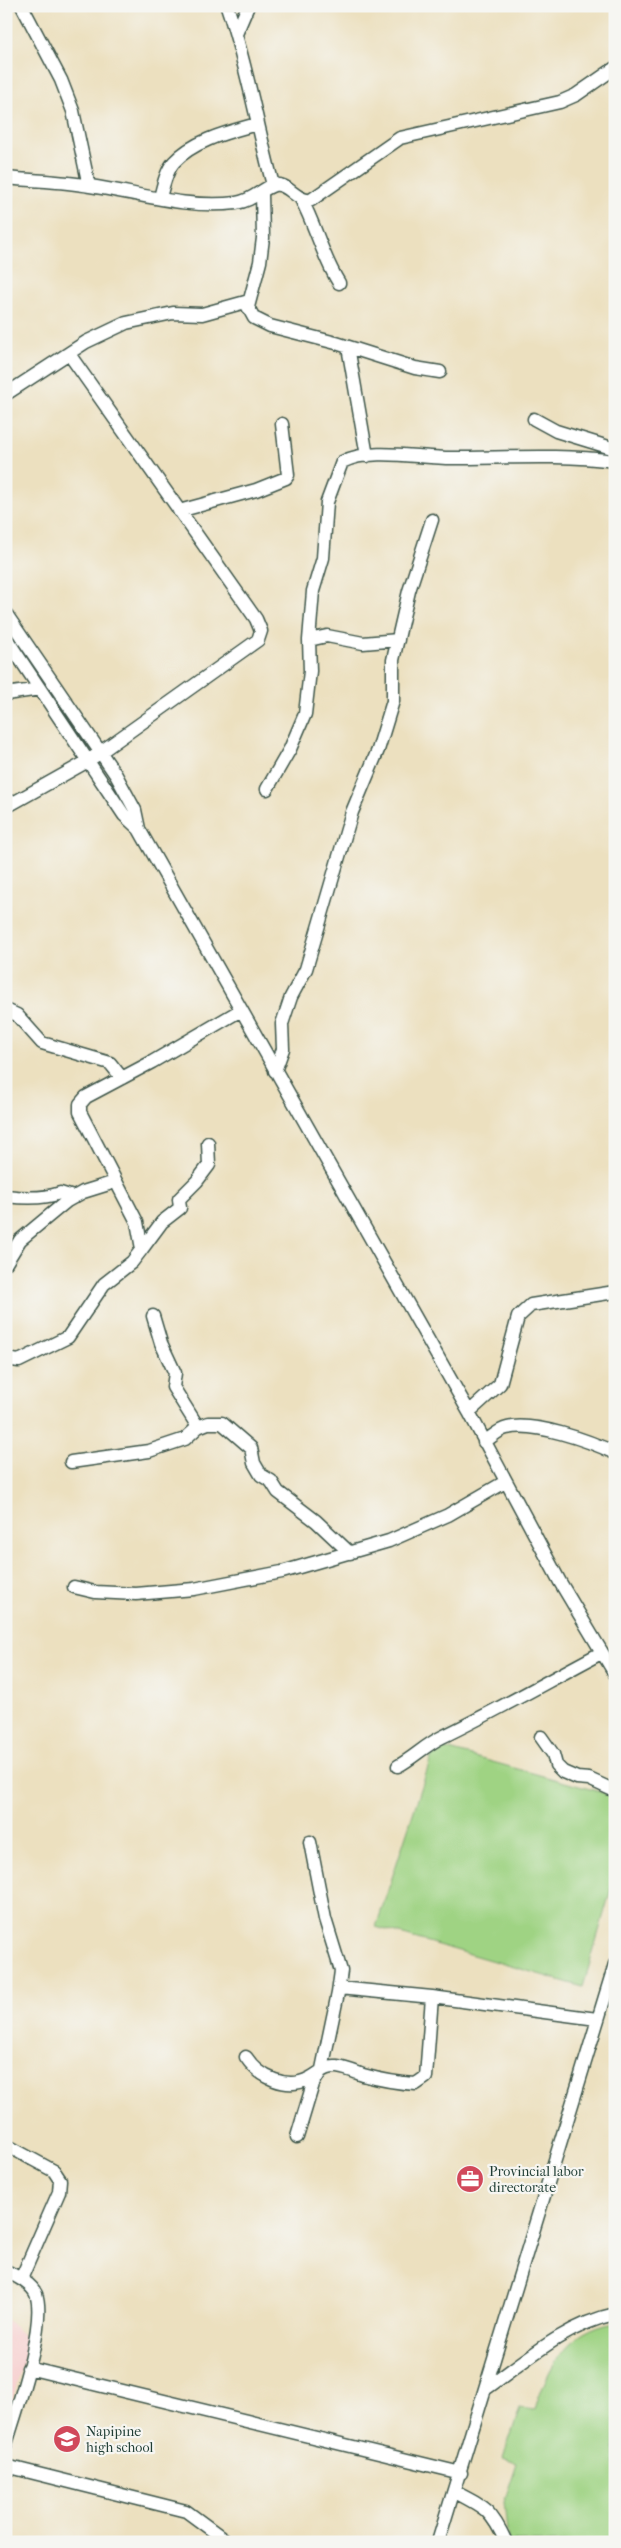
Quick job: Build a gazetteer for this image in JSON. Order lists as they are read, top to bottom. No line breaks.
{"places":{"office":["Provincial labor directorate"],"school or university":["Napipine high school"]}}
